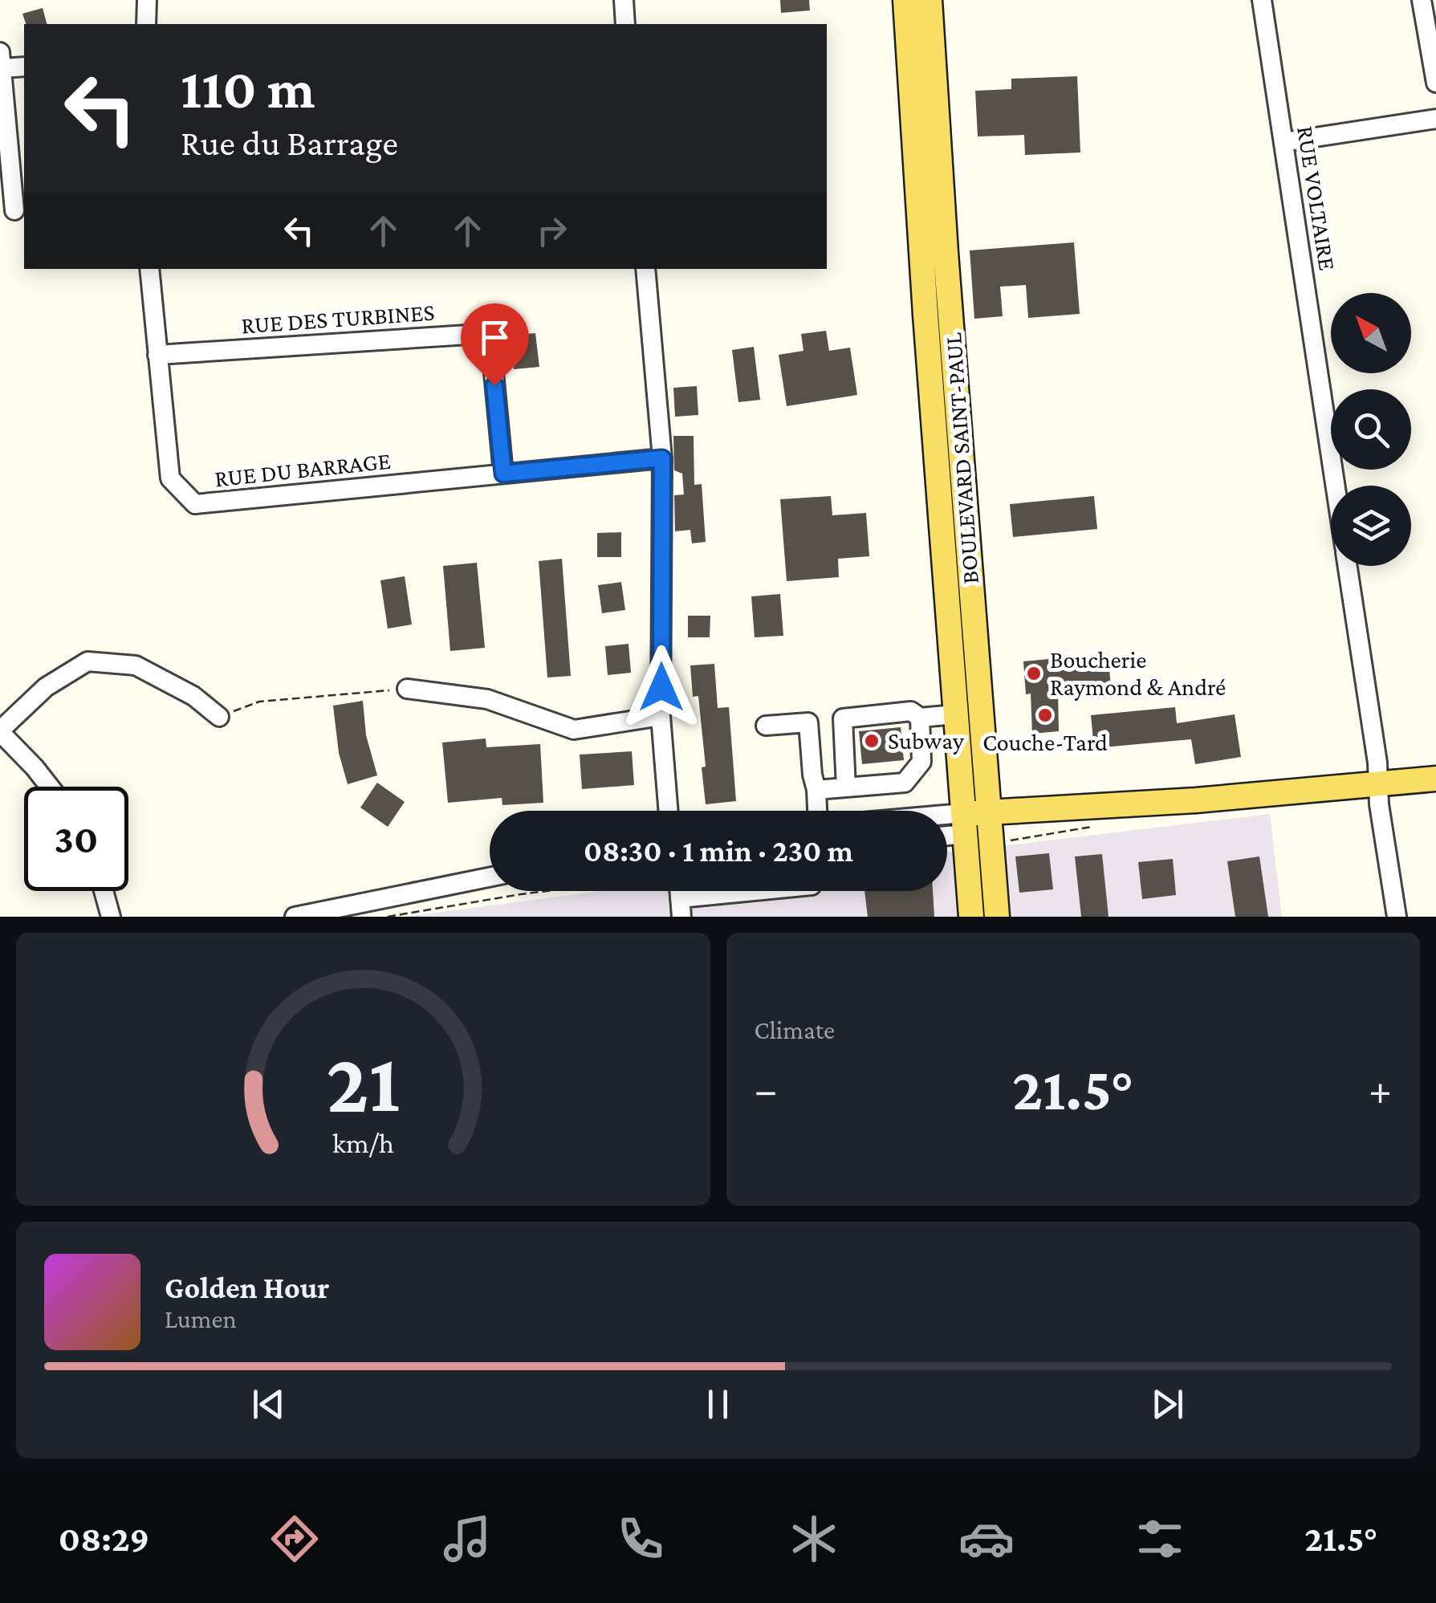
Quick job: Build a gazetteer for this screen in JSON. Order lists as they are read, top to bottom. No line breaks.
{"streets":{"main road":["BOULEVARD SAINT-PAUL"],"street":["RUE VOLTAIRE","RUE DES TURBINES","RUE DU BARRAGE"]},"crossings":[["RUE DES TURBINES","RUE DU BARRAGE"]],"places":["Boucherie Raymond & André","Couche-Tard","Subway"],"north":"top left","page":{"turn":["110 m","Rue du Barrage"],"limit":"30","trip":"08:30 · 1 min · 230 m","tile":"Climate","heat":["−","21.5°","+"],"song":["Golden Hour","Lumen"],"tabs":["08:29","21.5°"],"gauge":["21","km/h"]}}
